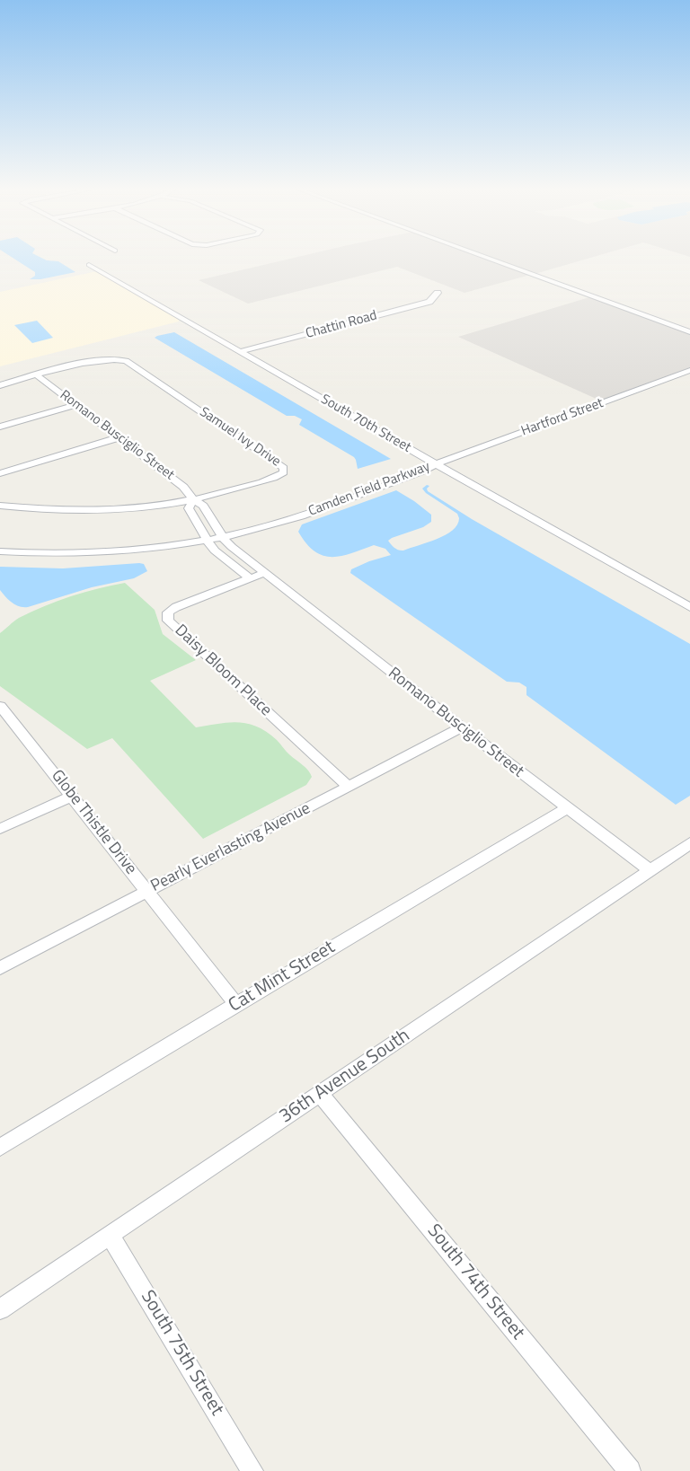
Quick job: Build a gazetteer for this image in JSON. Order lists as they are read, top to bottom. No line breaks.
{"streets":{"street":["Chattin Road","Hartford Street","South 70th Street","Romano Busciglio Street","Samuel Ivy Drive","Camden Field Parkway","Daisy Bloom Place","Globe Thistle Drive","Pearly Everlasting Avenue","Cat Mint Street","36th Avenue South","South 74th Street","South 75th Street"]},"crossings":[["Chattin Road","South 70th Street"],["Hartford Street","South 70th Street"],["Hartford Street","Camden Field Parkway"],["South 70th Street","Camden Field Parkway"],["Romano Busciglio Street","Samuel Ivy Drive"],["Romano Busciglio Street","Camden Field Parkway"],["Romano Busciglio Street","Pearly Everlasting Avenue"],["Romano Busciglio Street","Cat Mint Street"],["Romano Busciglio Street","36th Avenue South"],["Daisy Bloom Place","Pearly Everlasting Avenue"],["Globe Thistle Drive","Pearly Everlasting Avenue"],["Globe Thistle Drive","Cat Mint Street"],["36th Avenue South","South 74th Street"],["36th Avenue South","South 75th Street"]]}
